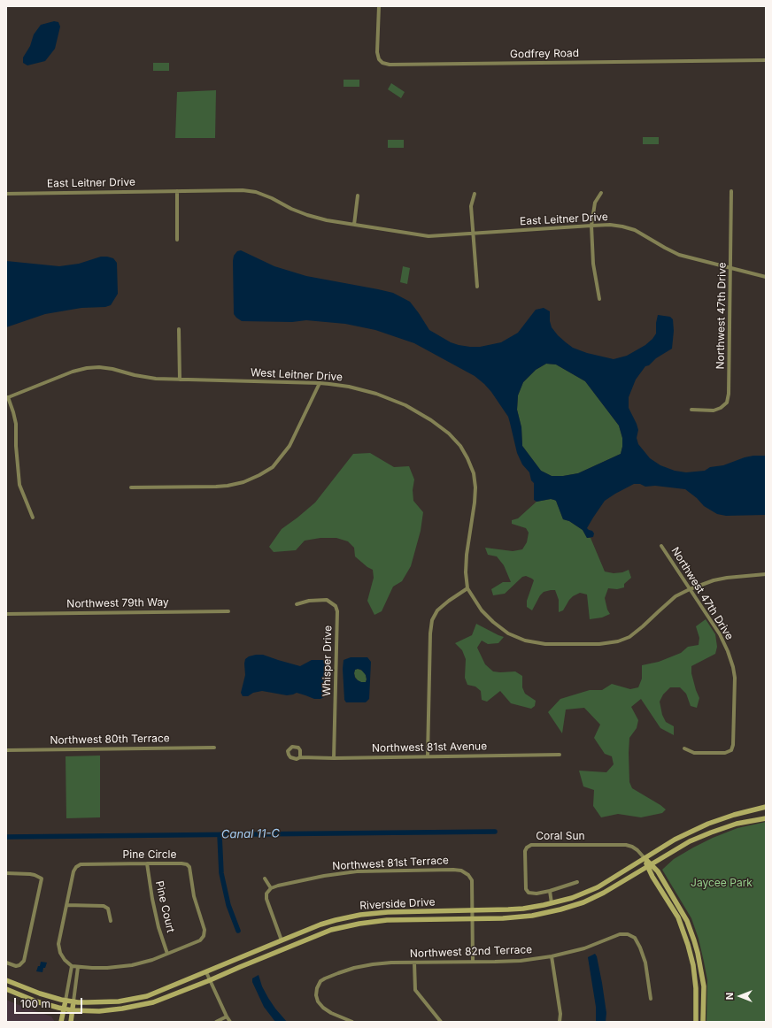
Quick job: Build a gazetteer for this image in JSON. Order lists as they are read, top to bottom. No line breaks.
{"streets":{"street":["Godfrey Road","East Leitner Drive","Northwest 47th Drive","West Leitner Drive","Northwest 79th Way","Whisper Drive","Northwest 80th Terrace","Northwest 81st Avenue","Coral Sun","Pine Circle","Northwest 81st Terrace","Riverside Drive","Pine Court","Northwest 82nd Terrace"]},"crossings":[["East Leitner Drive","Northwest 47th Drive"],["Northwest 47th Drive","West Leitner Drive"],["Whisper Drive","Northwest 81st Avenue"],["Coral Sun","Riverside Drive"],["Pine Circle","Pine Court"],["Northwest 81st Terrace","Riverside Drive"]],"water":["Canal 11-C"],"parks":["Jaycee Park"],"scale_bar":"100 m","north":"left"}
